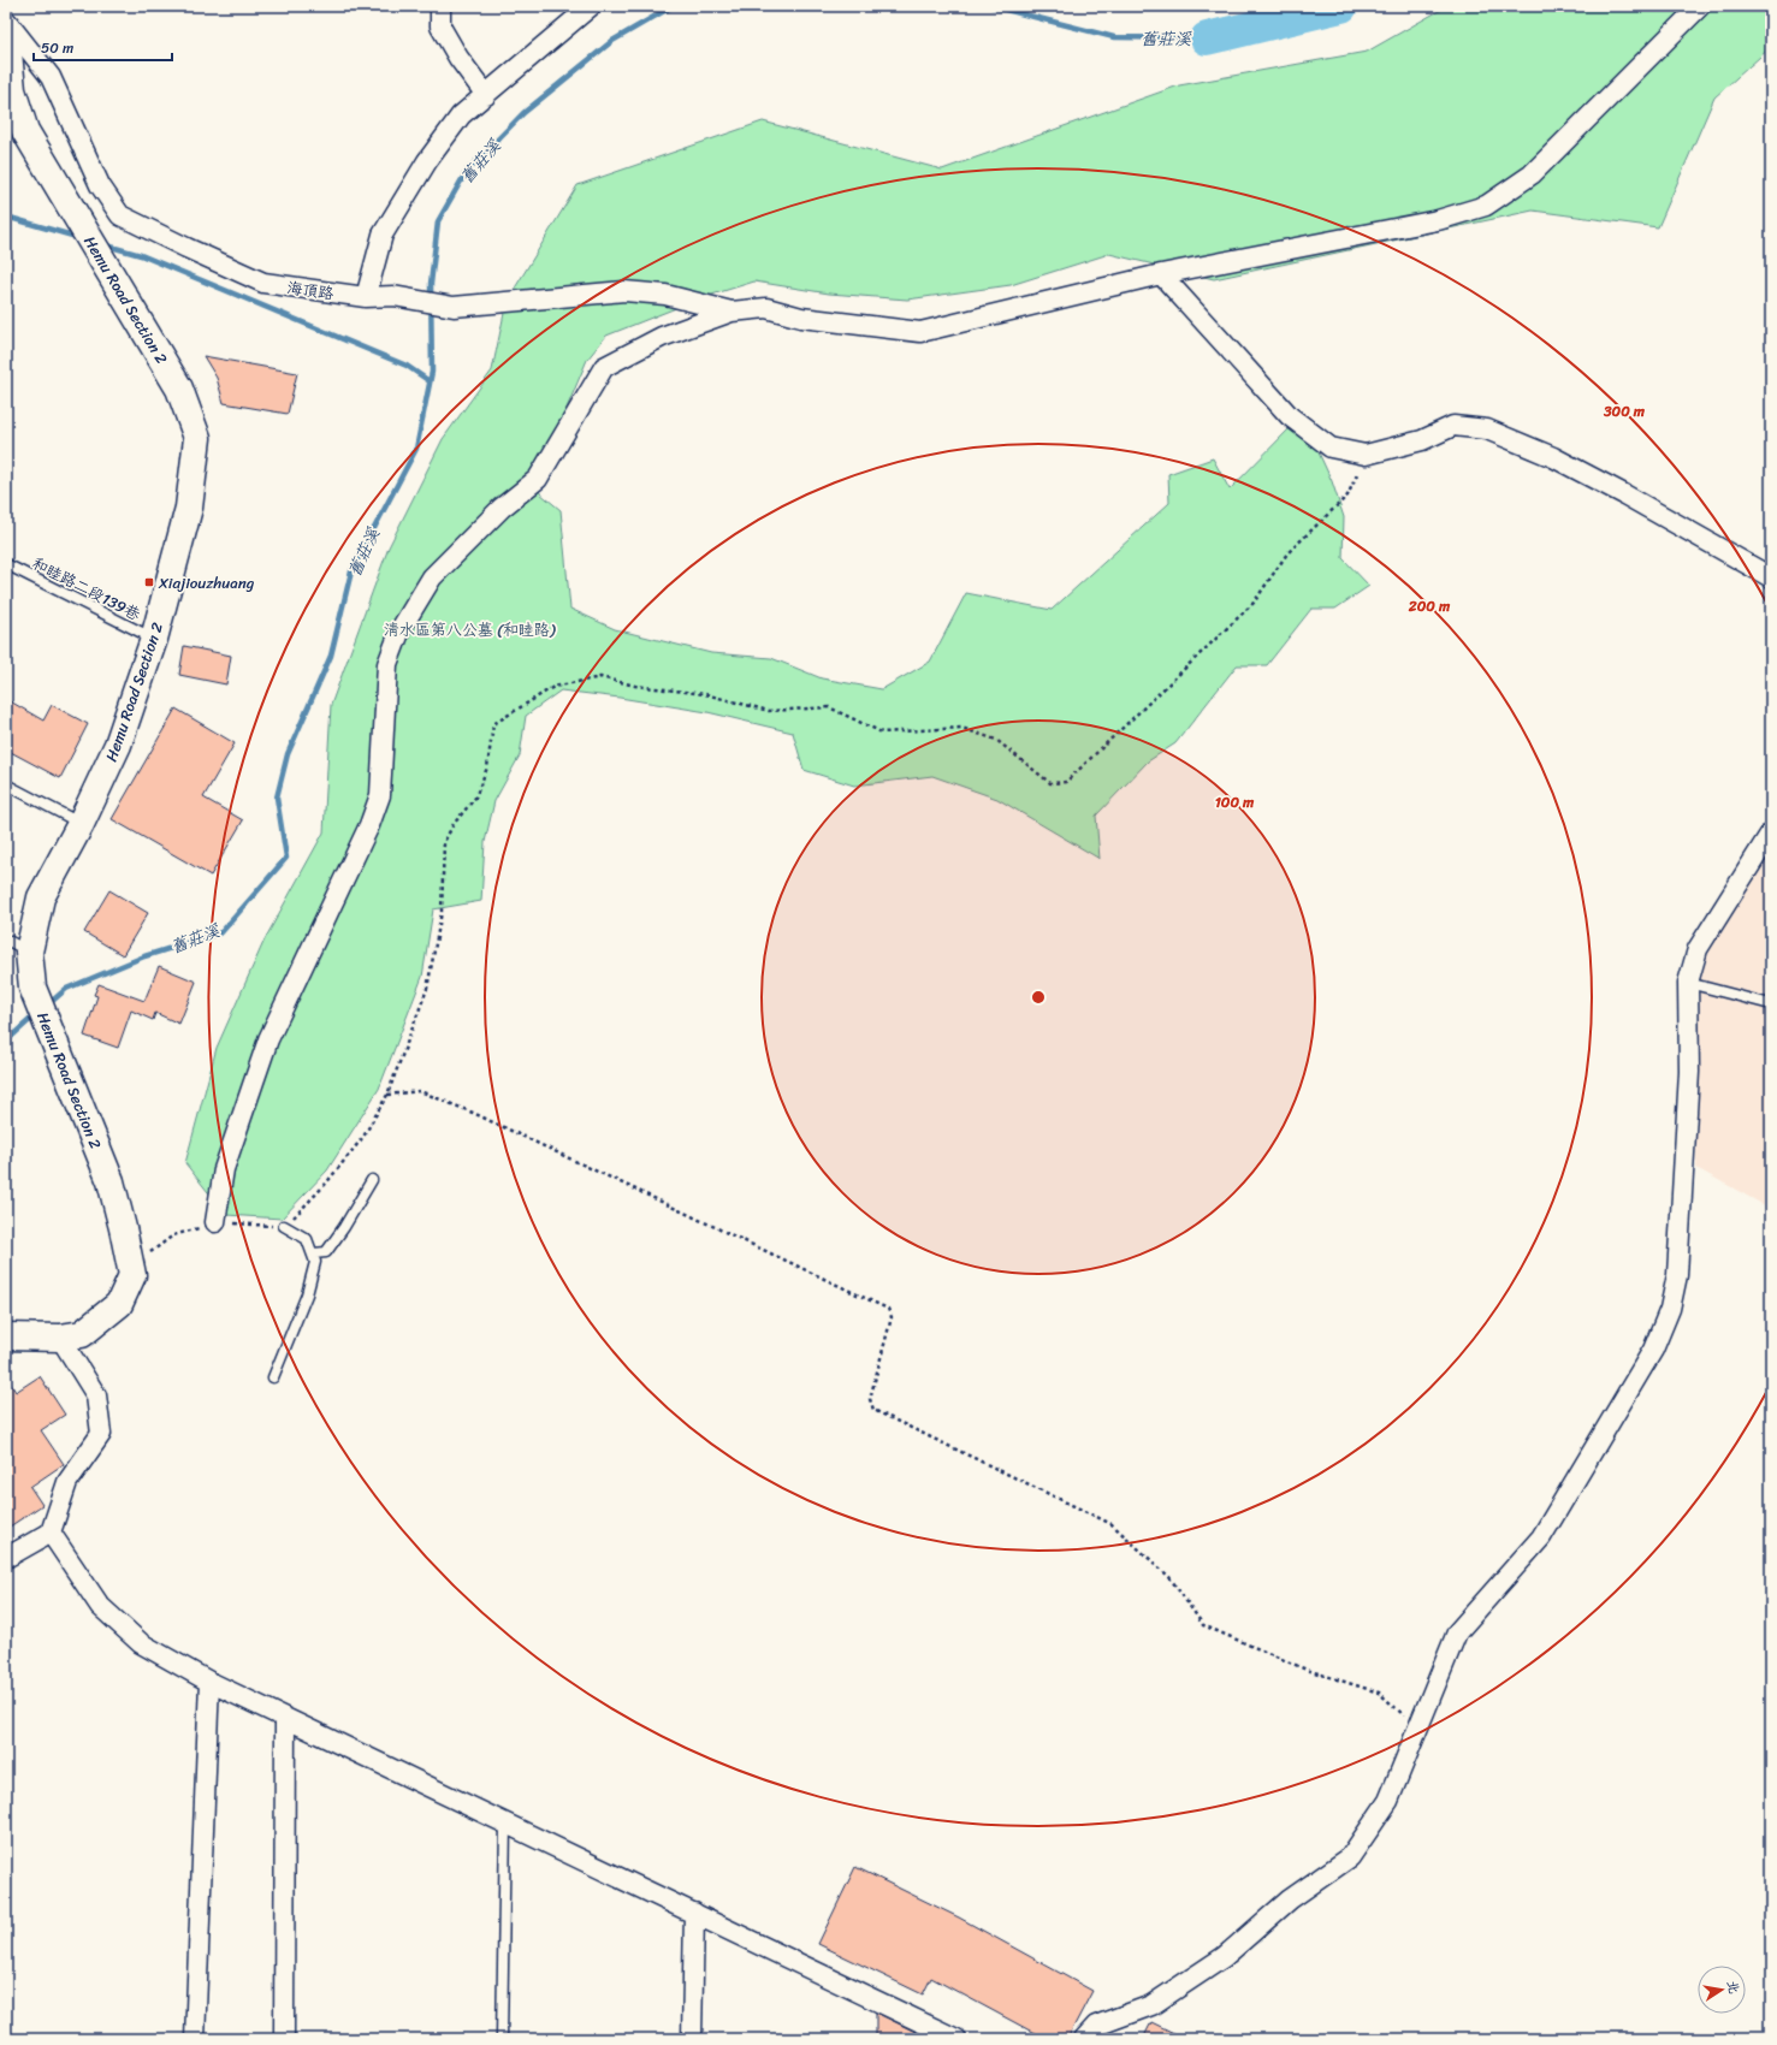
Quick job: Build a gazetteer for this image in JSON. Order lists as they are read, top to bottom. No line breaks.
{"streets":{"street":["海頂路","Hemu Road Section 2"],"lane":["和睦路二段139巷"]},"crossings":[["Hemu Road Section 2","和睦路二段139巷"]],"water":["舊莊溪"],"parks":["清水區第八公墓 (和睦路)"],"places":{"transit":["Xiajiouzhuang"]},"scale_bar":"50 m","north":"right","rings":["300 m","200 m","100 m"]}
